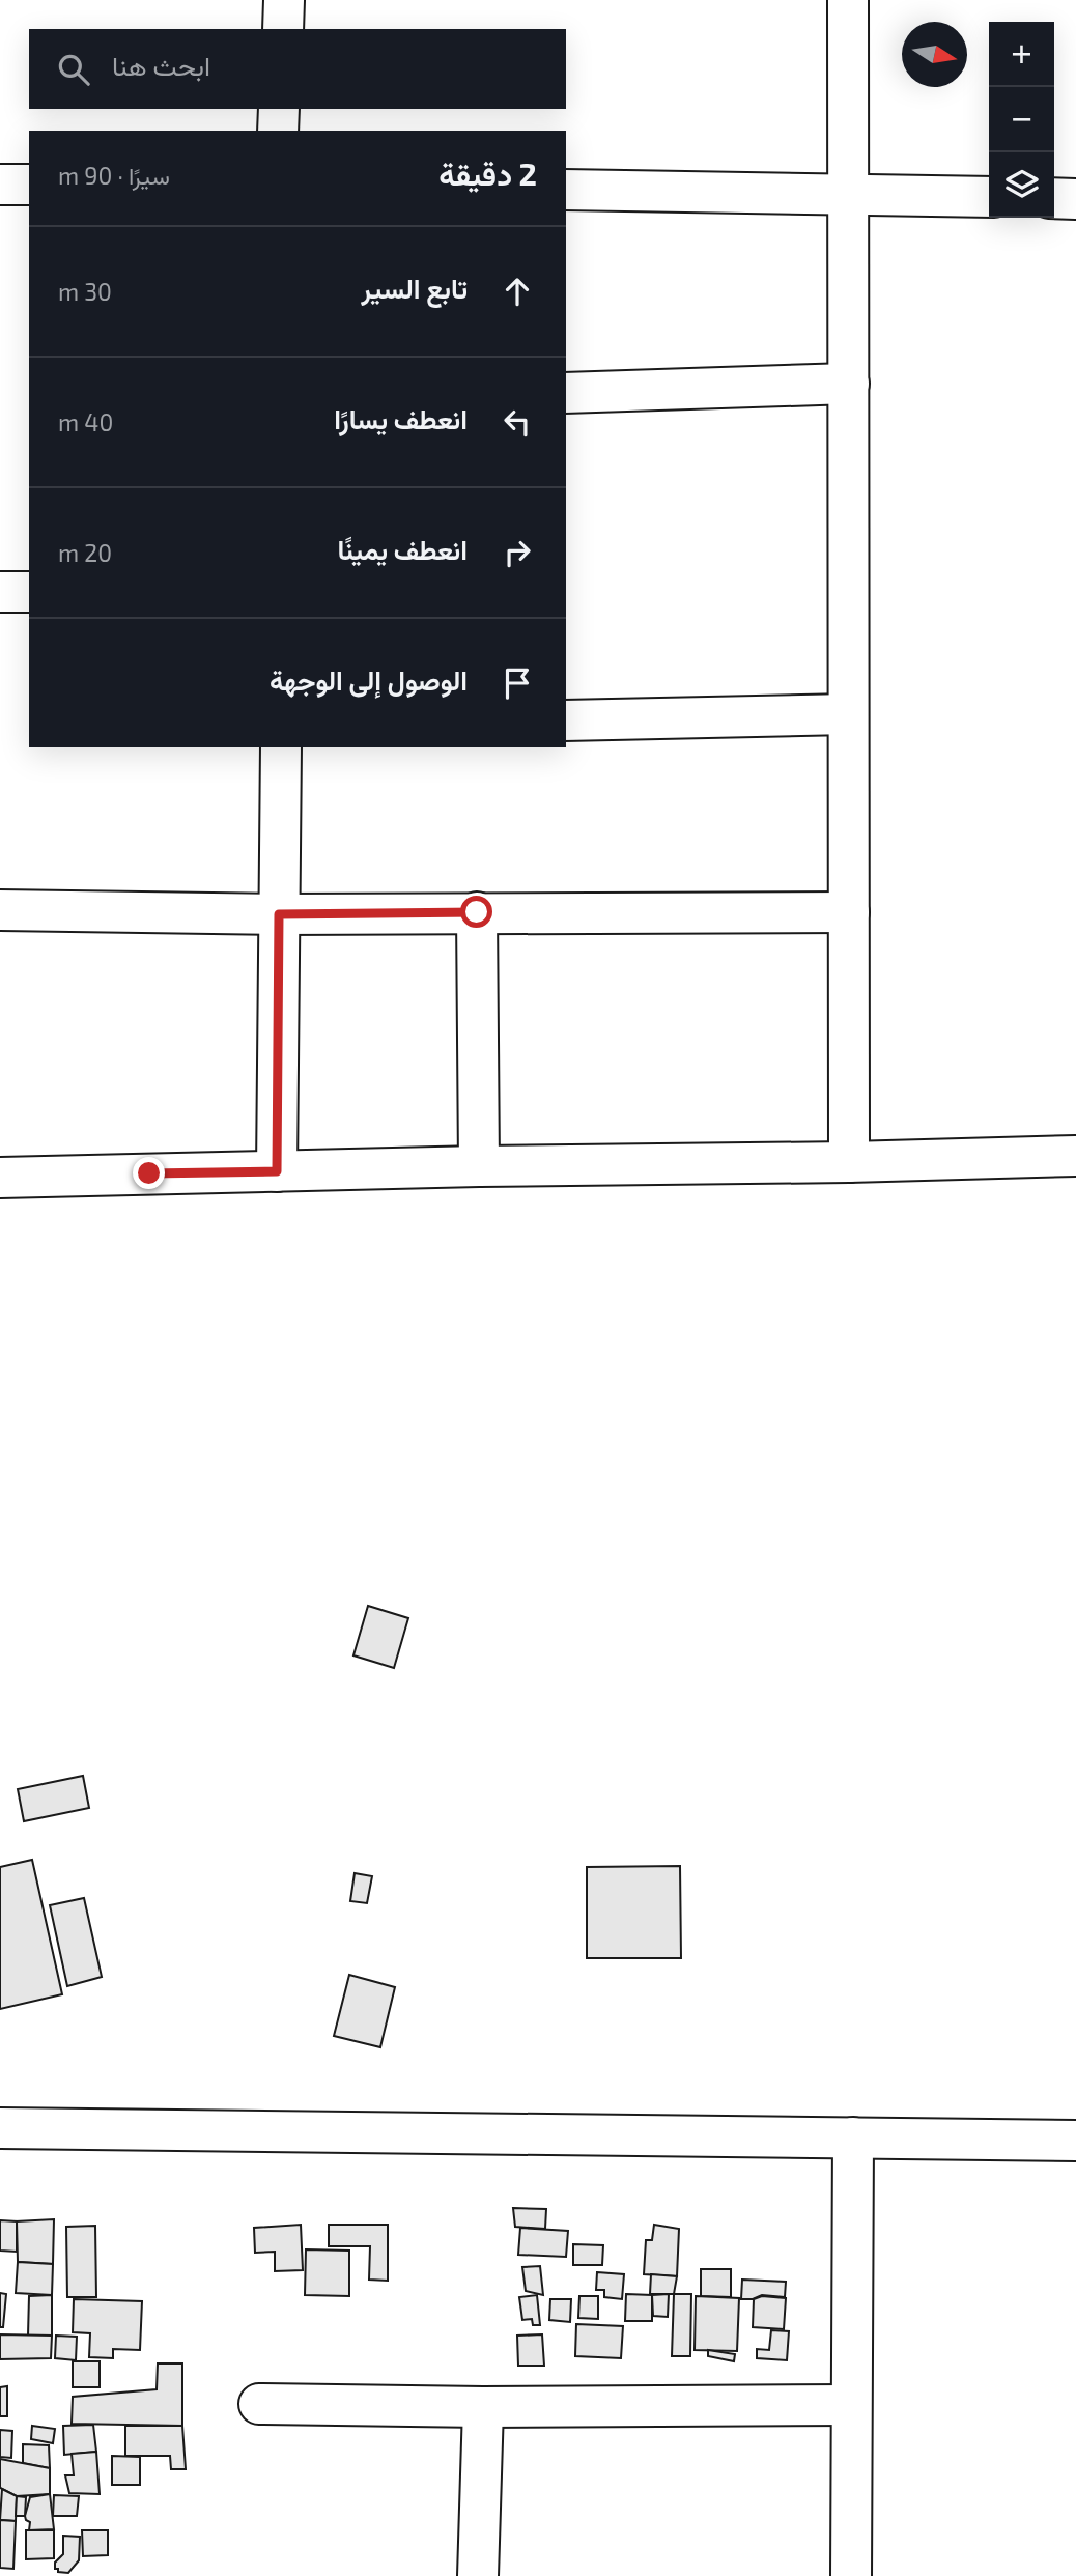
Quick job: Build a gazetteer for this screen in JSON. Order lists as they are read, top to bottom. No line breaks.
{"north":"right","page":{"map_buttons":["+","−"],"search":"ابحث هنا","heading":["2 دقيقة","سيرًا · 90 m"],"list":[["تابع السير","30 m"],["انعطف يسارًا","40 m"],["انعطف يمينًا","20 m"],"الوصول إلى الوجهة"]}}
